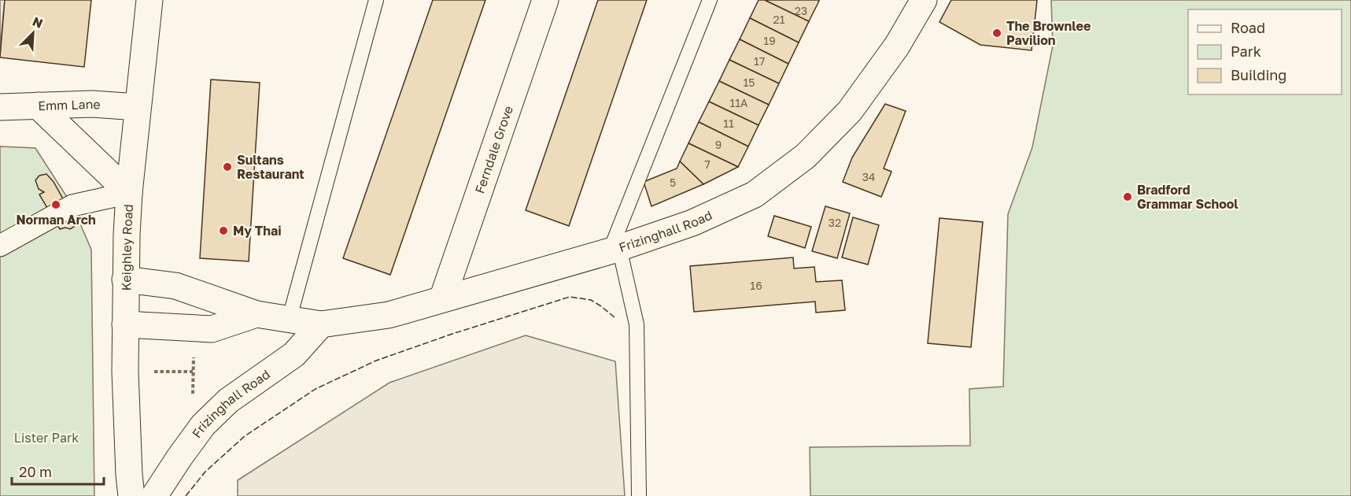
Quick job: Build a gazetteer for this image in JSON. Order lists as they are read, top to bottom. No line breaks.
{"streets":{"main road":["Emm Lane","Ferndale Grove","Frizinghall Road","Keighley Road"]},"crossings":[["Emm Lane","Keighley Road"],["Ferndale Grove","Frizinghall Road"],["Frizinghall Road","Keighley Road"]],"parks":["Lister Park"],"places":["The Brownlee Pavilion","Sultans Restaurant","Bradford Grammar School","Norman Arch","My Thai"],"house_numbers":["23","21","19","17","15","11A","11","9","7","34","5","32","16"],"legend":["Road","Park","Building"],"scale_bar":"20 m","north":"top right"}
